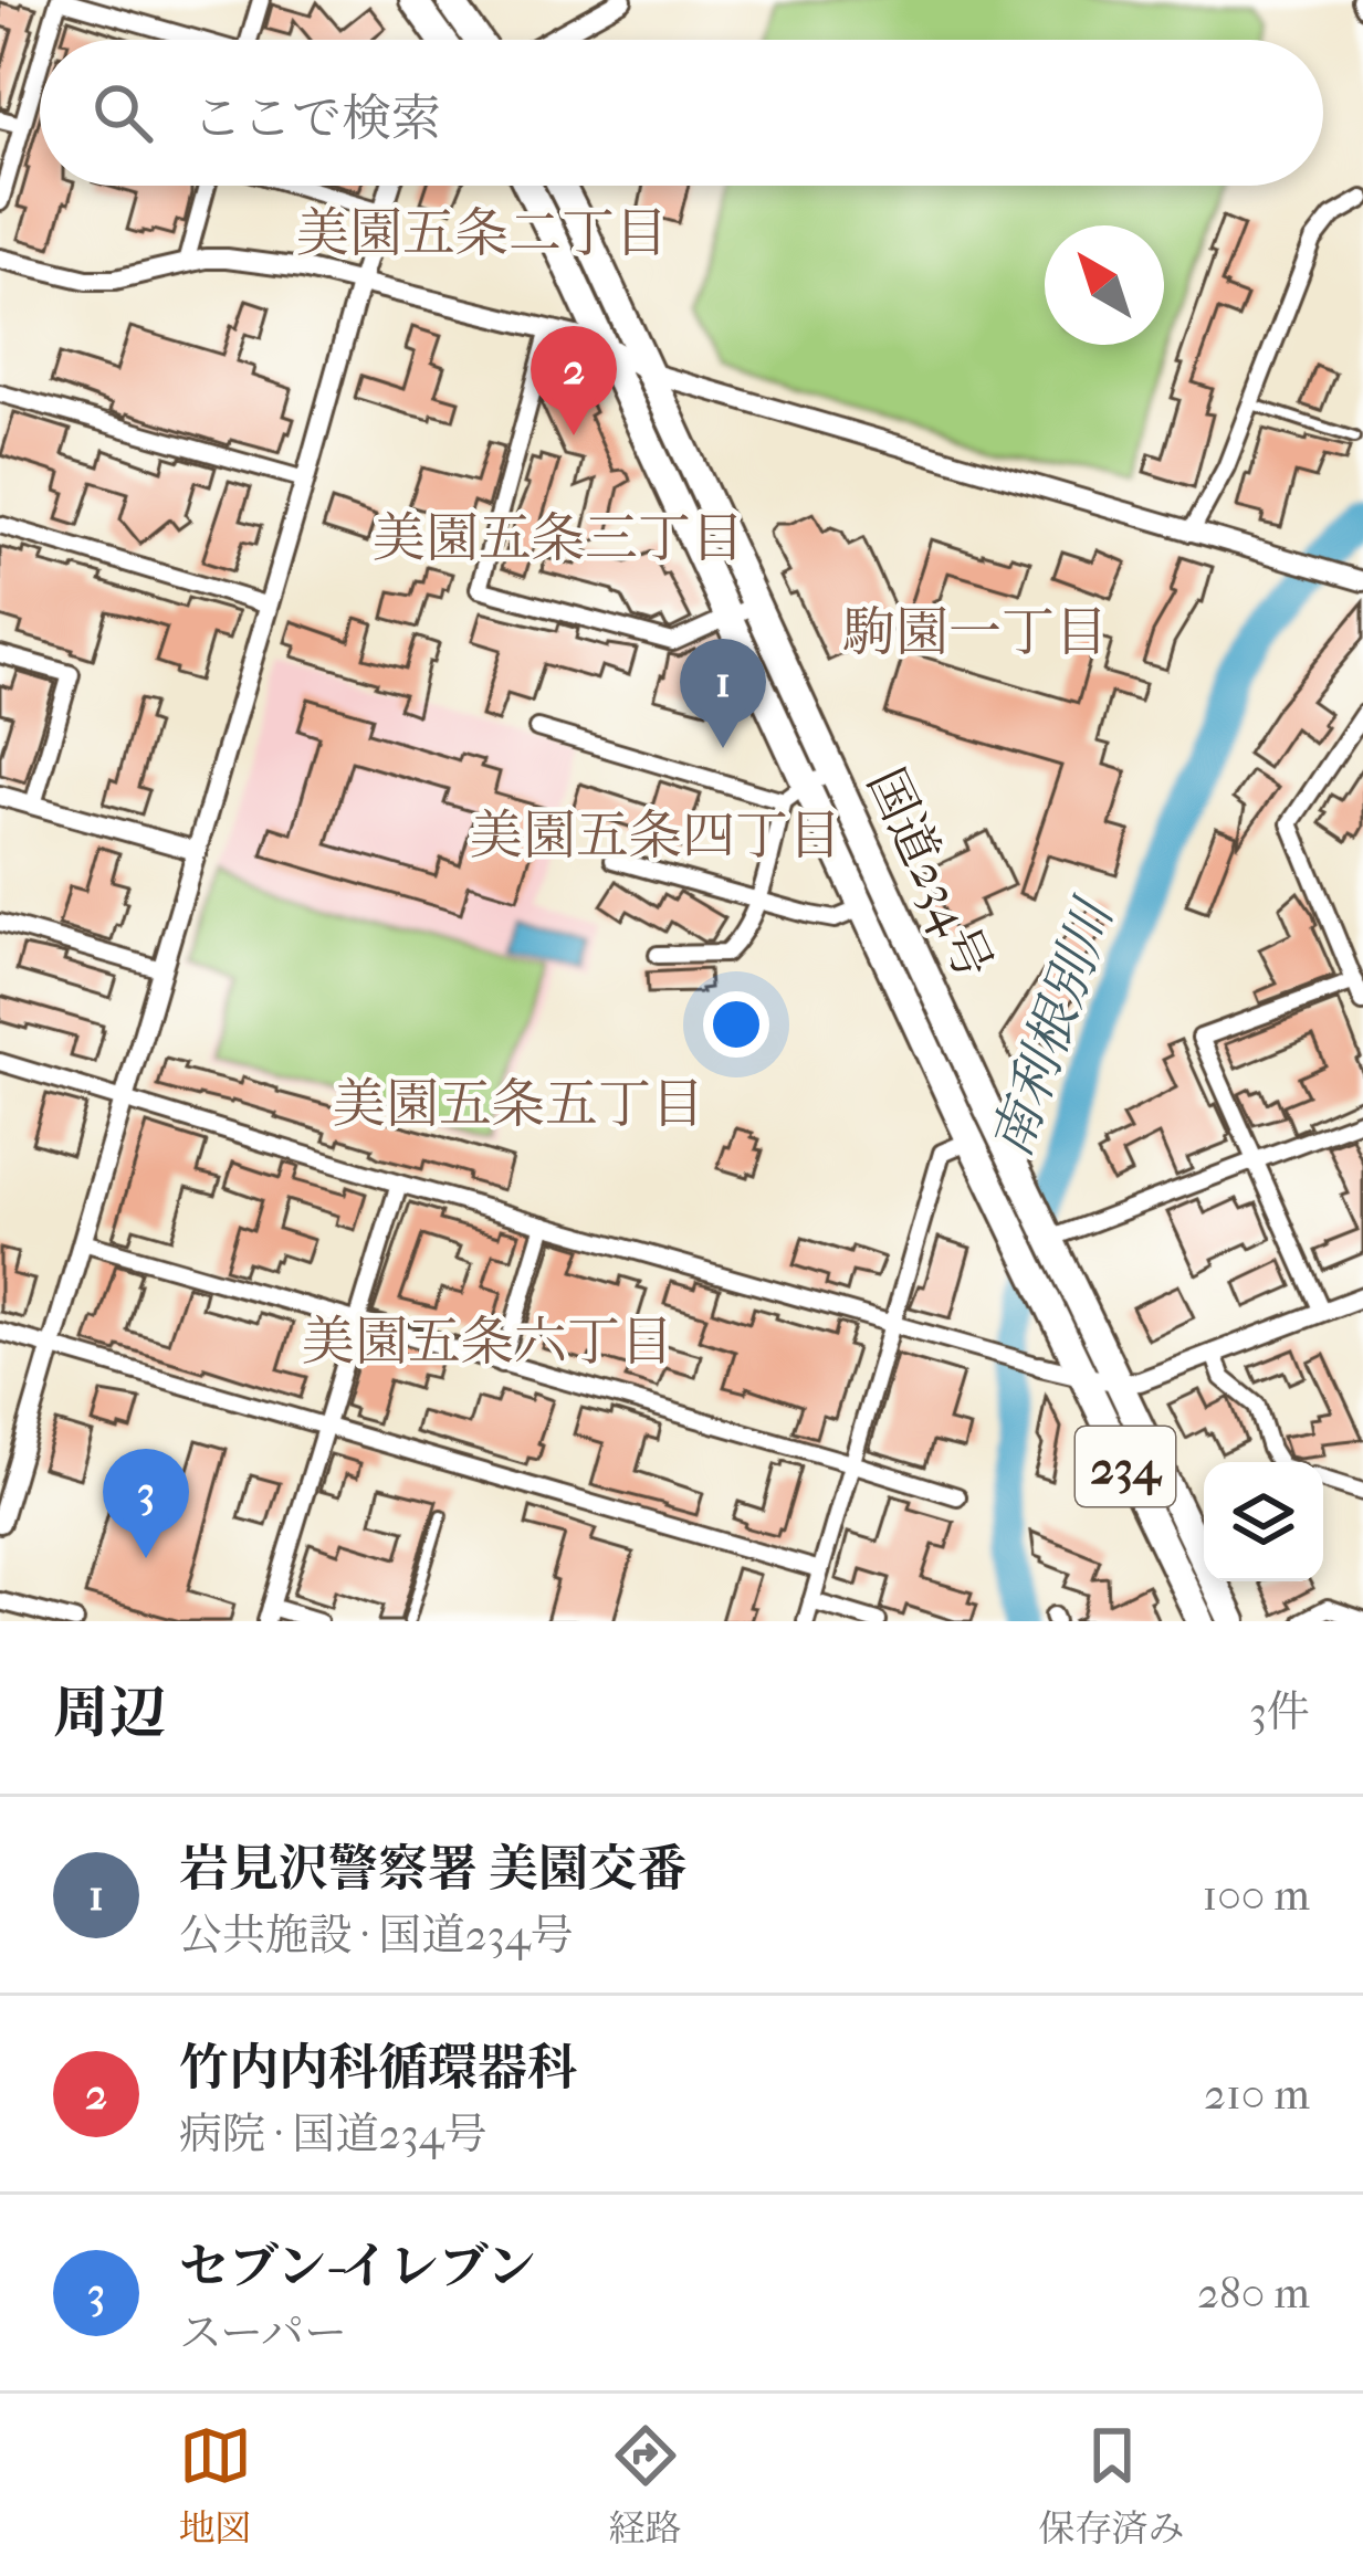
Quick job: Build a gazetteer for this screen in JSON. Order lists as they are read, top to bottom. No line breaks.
{"streets":{"highway":["国道234号","234"]},"districts":["美園五条二丁目","美園五条三丁目","駒園一丁目","美園五条四丁目","美園五条五丁目","美園五条六丁目"],"water":["南利根別川"],"north":"top left","page":{"search":"ここで検索","pins":["2","1","3"],"heading":["周辺","3件"],"list":[{"mark":"1","name":"岩見沢警察署 美園交番","note":"公共施設 · 国道234号","value":"100 m"},{"mark":"2","name":"竹内内科循環器科","note":"病院 · 国道234号","value":"210 m"},{"mark":"3","name":"セブン-イレブン","note":"スーパー","value":"280 m"}],"nav":["地図","経路","保存済み"]}}
